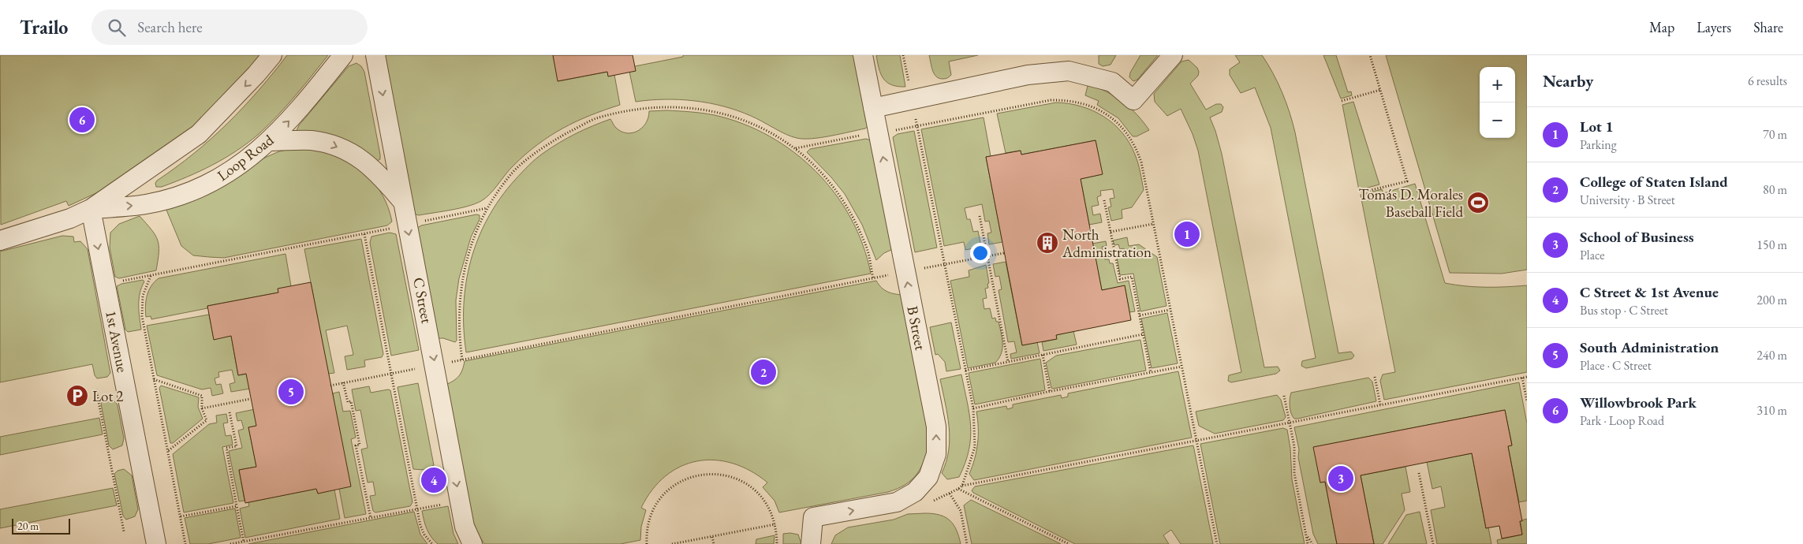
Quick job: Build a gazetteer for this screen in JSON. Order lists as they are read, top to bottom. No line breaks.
{"streets":{"street":["Loop Road","C Street","B Street","1st Avenue"]},"crossings":[["Loop Road","1st Avenue"]],"one_way":["C Street","B Street"],"places":{"sports":["Tomás D. Morales Baseball Field"],"building":["North Administration"],"parking":["Lot 2"]},"scale_bar":"20 m","page":{"header":"Trailo","search":"Search here","nav":["Map","Layers","Share"],"heading":["Nearby","6 results"],"map_buttons":["+","−"],"pins":["6","1","2","5","3","4"],"list":[{"mark":"1","name":"Lot 1","note":"Parking","value":"70 m"},{"mark":"2","name":"College of Staten Island","note":"University · B Street","value":"80 m"},{"mark":"3","name":"School of Business","note":"Place","value":"150 m"},{"mark":"4","name":"C Street & 1st Avenue","note":"Bus stop · C Street","value":"200 m"},{"mark":"5","name":"South Administration","note":"Place · C Street","value":"240 m"},{"mark":"6","name":"Willowbrook Park","note":"Park · Loop Road","value":"310 m"}],"scale":"20 m"}}
